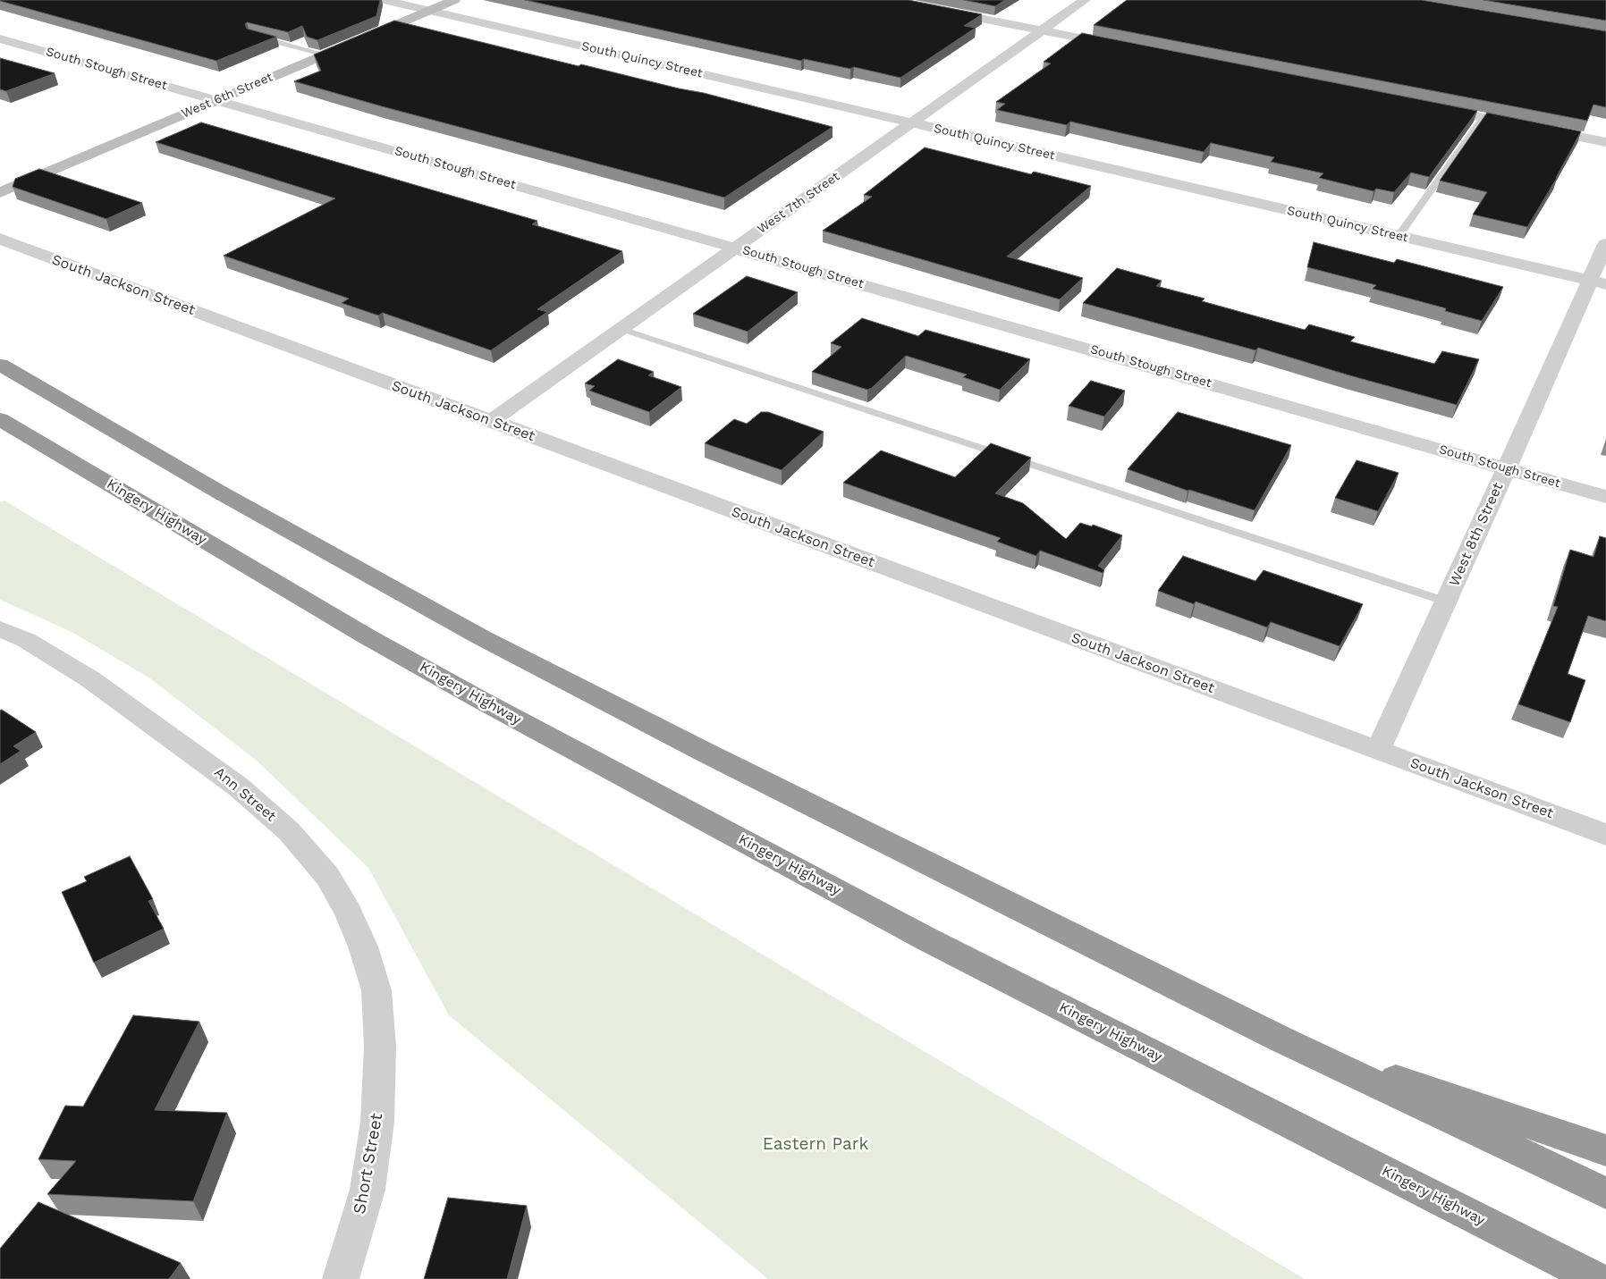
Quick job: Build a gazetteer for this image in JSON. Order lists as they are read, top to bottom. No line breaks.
{"streets":{"highway":["Kingery Highway"],"street":["South Quincy Street","South Stough Street","West 6th Street","West 7th Street","South Jackson Street","West 8th Street","Ann Street","Short Street"]},"crossings":[["South Quincy Street","West 6th Street"],["South Quincy Street","West 7th Street"],["South Quincy Street","West 8th Street"],["South Stough Street","West 6th Street"],["South Stough Street","West 7th Street"],["South Stough Street","West 8th Street"],["West 7th Street","South Jackson Street"],["South Jackson Street","West 8th Street"],["Ann Street","Short Street"]],"parks":["Eastern Park"]}
